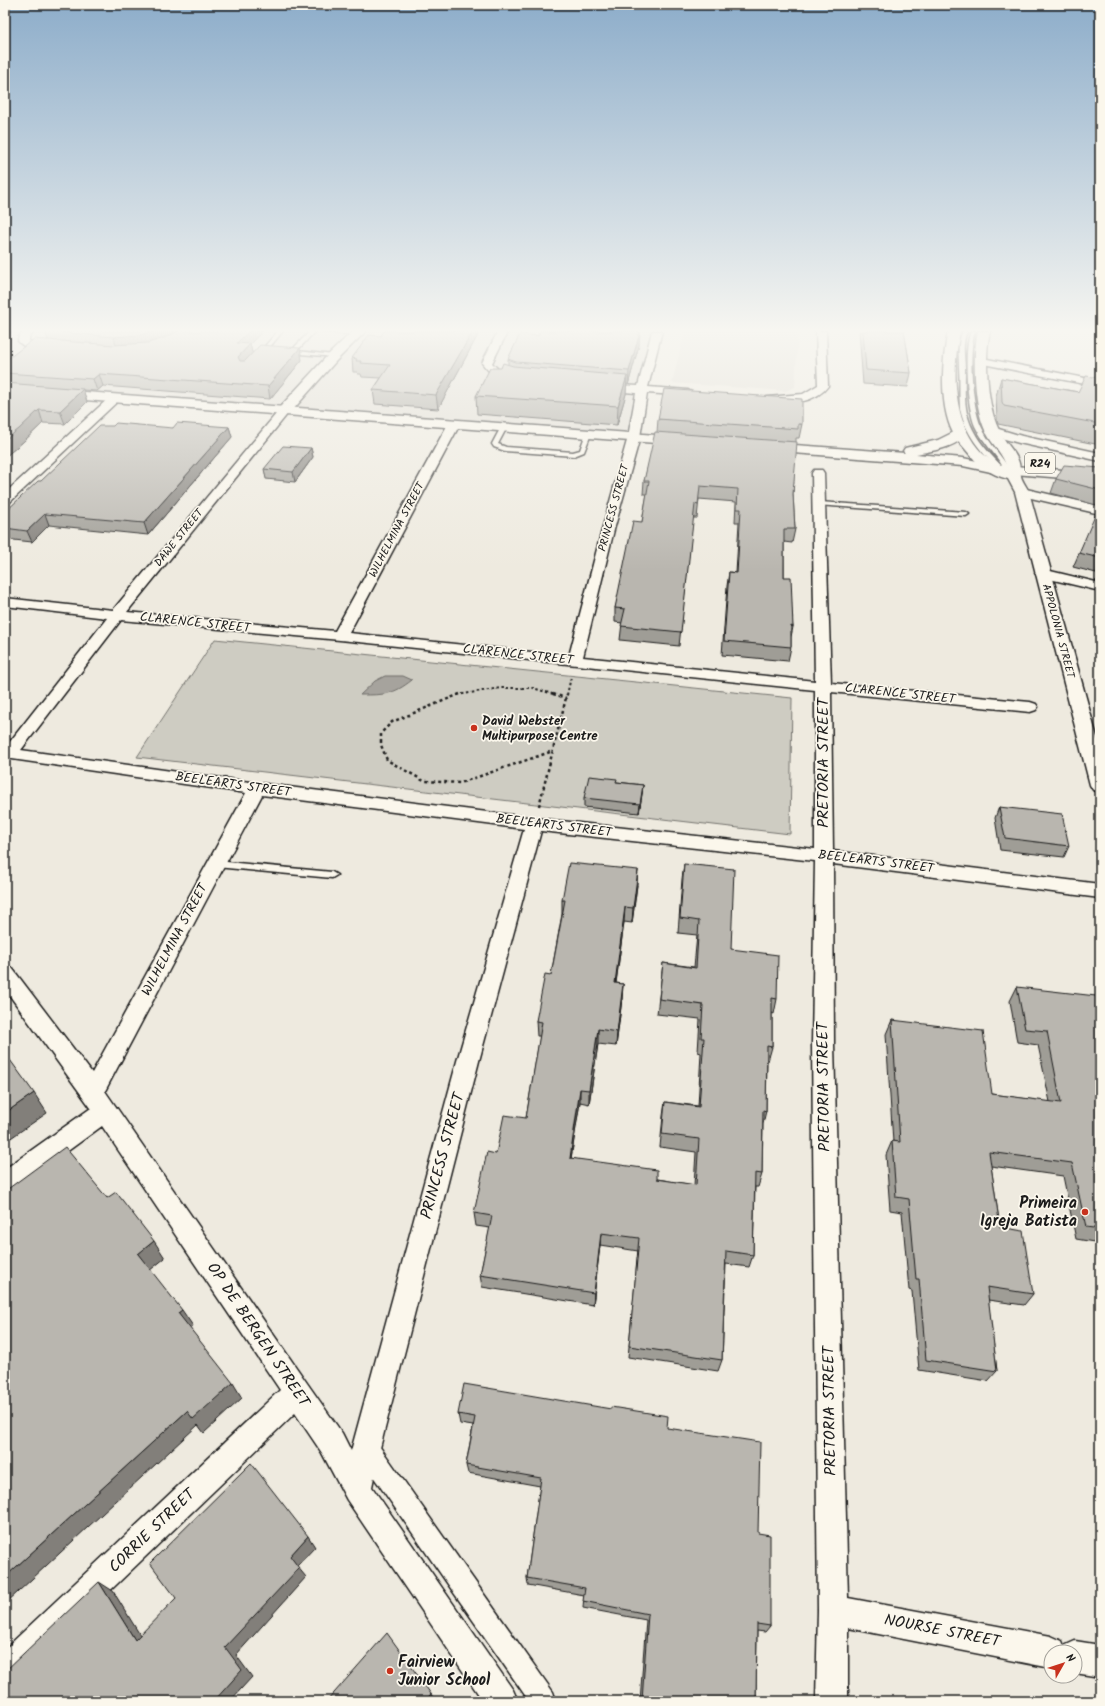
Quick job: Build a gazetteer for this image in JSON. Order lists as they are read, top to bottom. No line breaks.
{"streets":{"main road":["R24","APPOLONIA STREET"],"street":["PRINCESS STREET","WILHELMINA STREET","DAWE STREET","CLARENCE STREET","PRETORIA STREET","BEELEARTS STREET","OP DE BERGEN STREET","CORRIE STREET","NOURSE STREET"]},"crossings":[["R24","APPOLONIA STREET"],["PRINCESS STREET","CLARENCE STREET"],["PRINCESS STREET","BEELEARTS STREET"],["PRINCESS STREET","OP DE BERGEN STREET"],["WILHELMINA STREET","CLARENCE STREET"],["WILHELMINA STREET","BEELEARTS STREET"],["WILHELMINA STREET","OP DE BERGEN STREET"],["DAWE STREET","CLARENCE STREET"],["DAWE STREET","BEELEARTS STREET"],["CLARENCE STREET","PRETORIA STREET"],["PRETORIA STREET","BEELEARTS STREET"],["PRETORIA STREET","NOURSE STREET"],["OP DE BERGEN STREET","CORRIE STREET"]],"places":["David Webster Multipurpose Centre","Primeira Igreja Batista","Fairview Junior School"],"north":"top right"}
